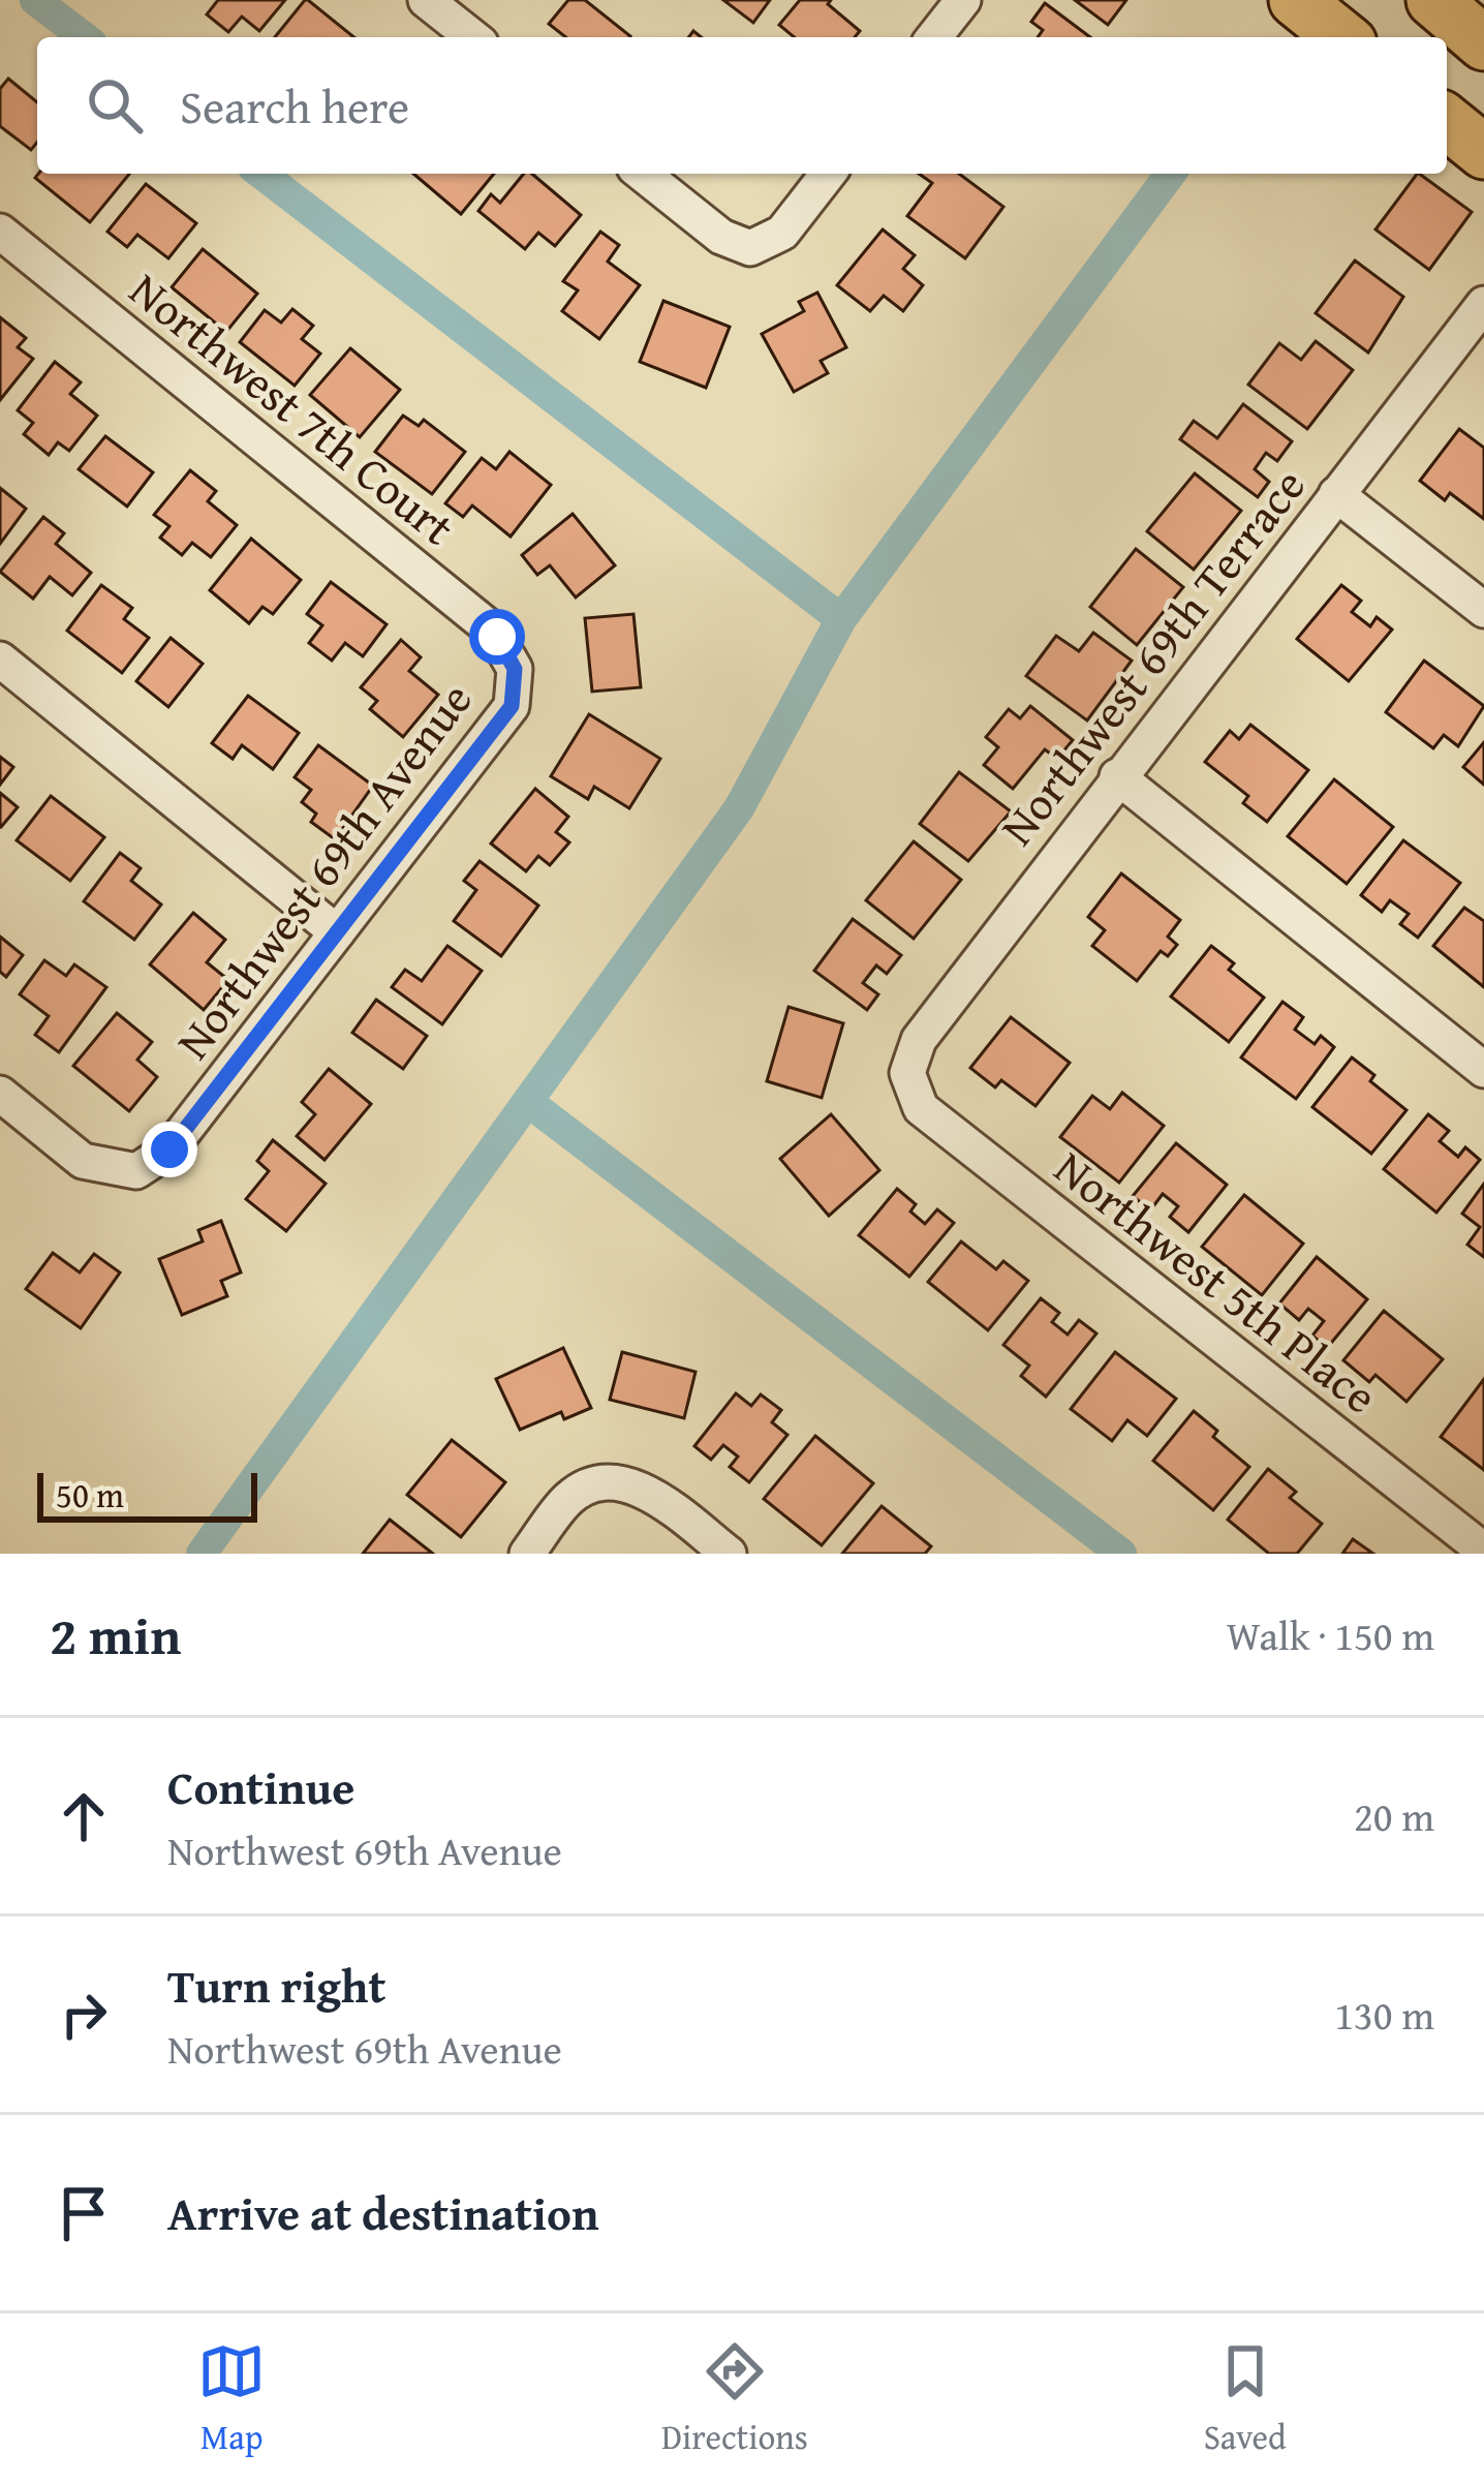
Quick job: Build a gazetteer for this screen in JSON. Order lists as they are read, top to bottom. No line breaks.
{"streets":{"street":["Northwest 7th Court","Northwest 69th Terrace","Northwest 69th Avenue","Northwest 5th Place"]},"crossings":[["Northwest 7th Court","Northwest 69th Avenue"],["Northwest 69th Terrace","Northwest 5th Place"]],"scale_bar":"50 m","page":{"search":"Search here","scale":"50 m","heading":["2 min","Walk · 150 m"],"list":[["Continue","Northwest 69th Avenue","20 m"],["Turn right","Northwest 69th Avenue","130 m"],"Arrive at destination"],"nav":["Map","Directions","Saved"]}}
